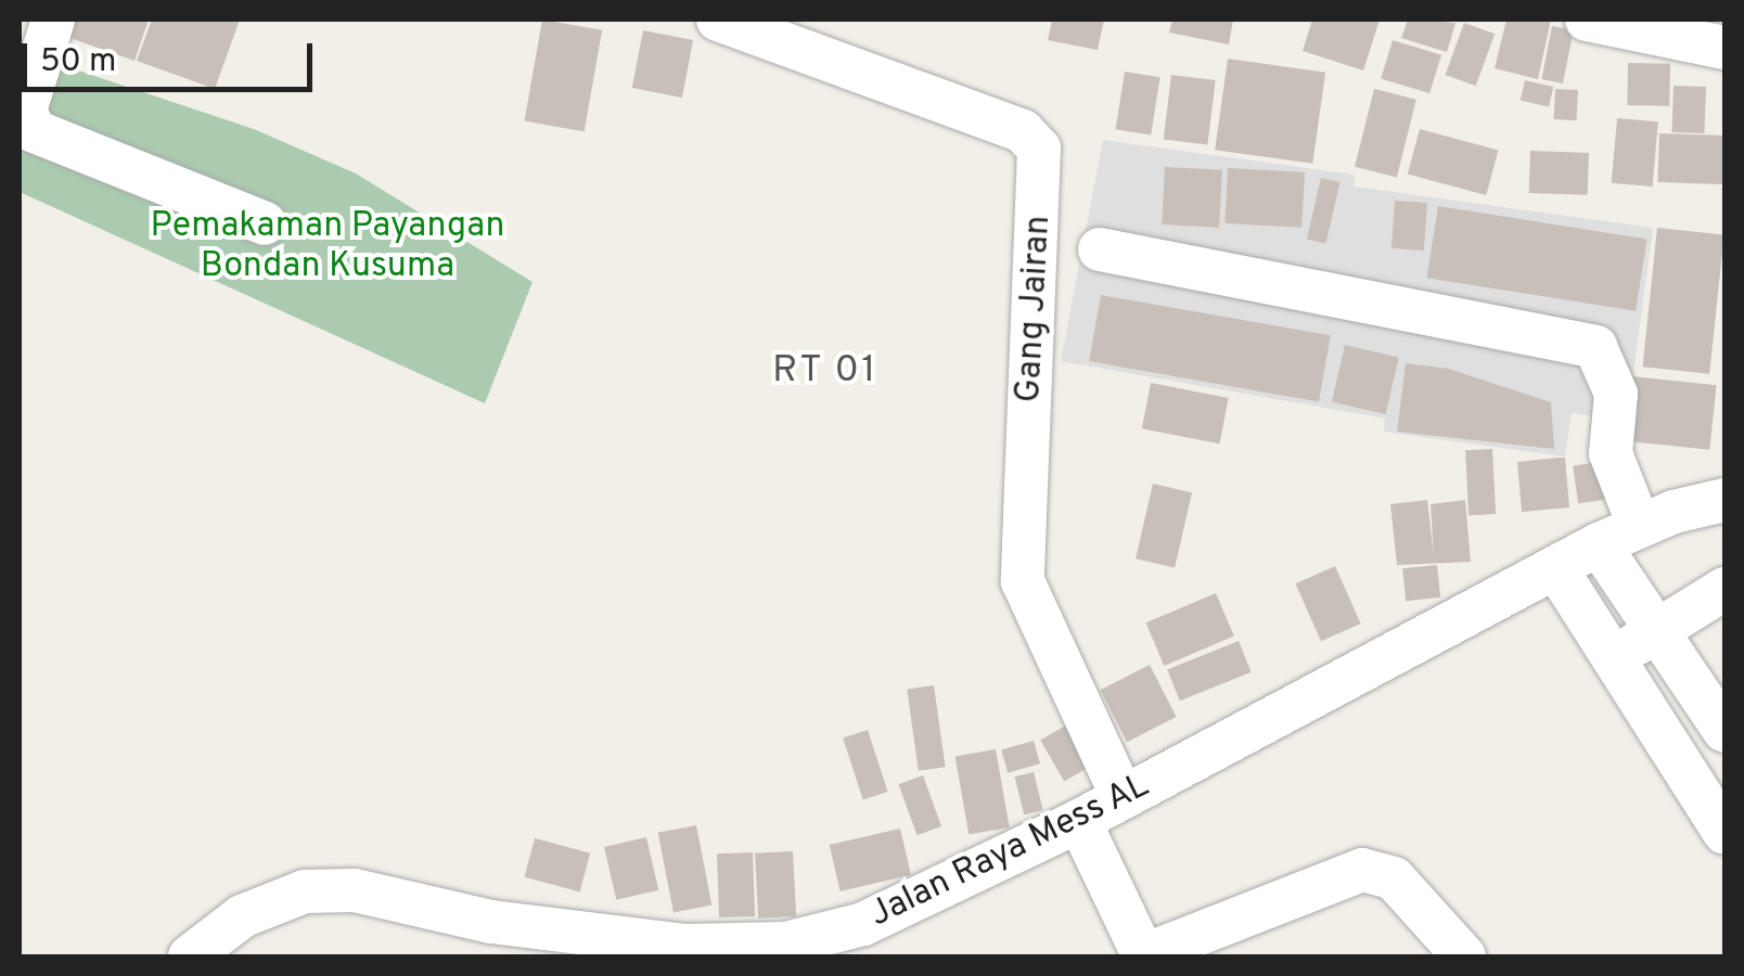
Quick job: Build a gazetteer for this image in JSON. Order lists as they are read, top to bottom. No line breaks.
{"streets":{"street":["Gang Jairan","Jalan Raya Mess AL"]},"crossings":[["Gang Jairan","Jalan Raya Mess AL"]],"districts":["RT 01"],"parks":["Pemakaman Payangan Bondan Kusuma"],"scale_bar":"50 m"}
